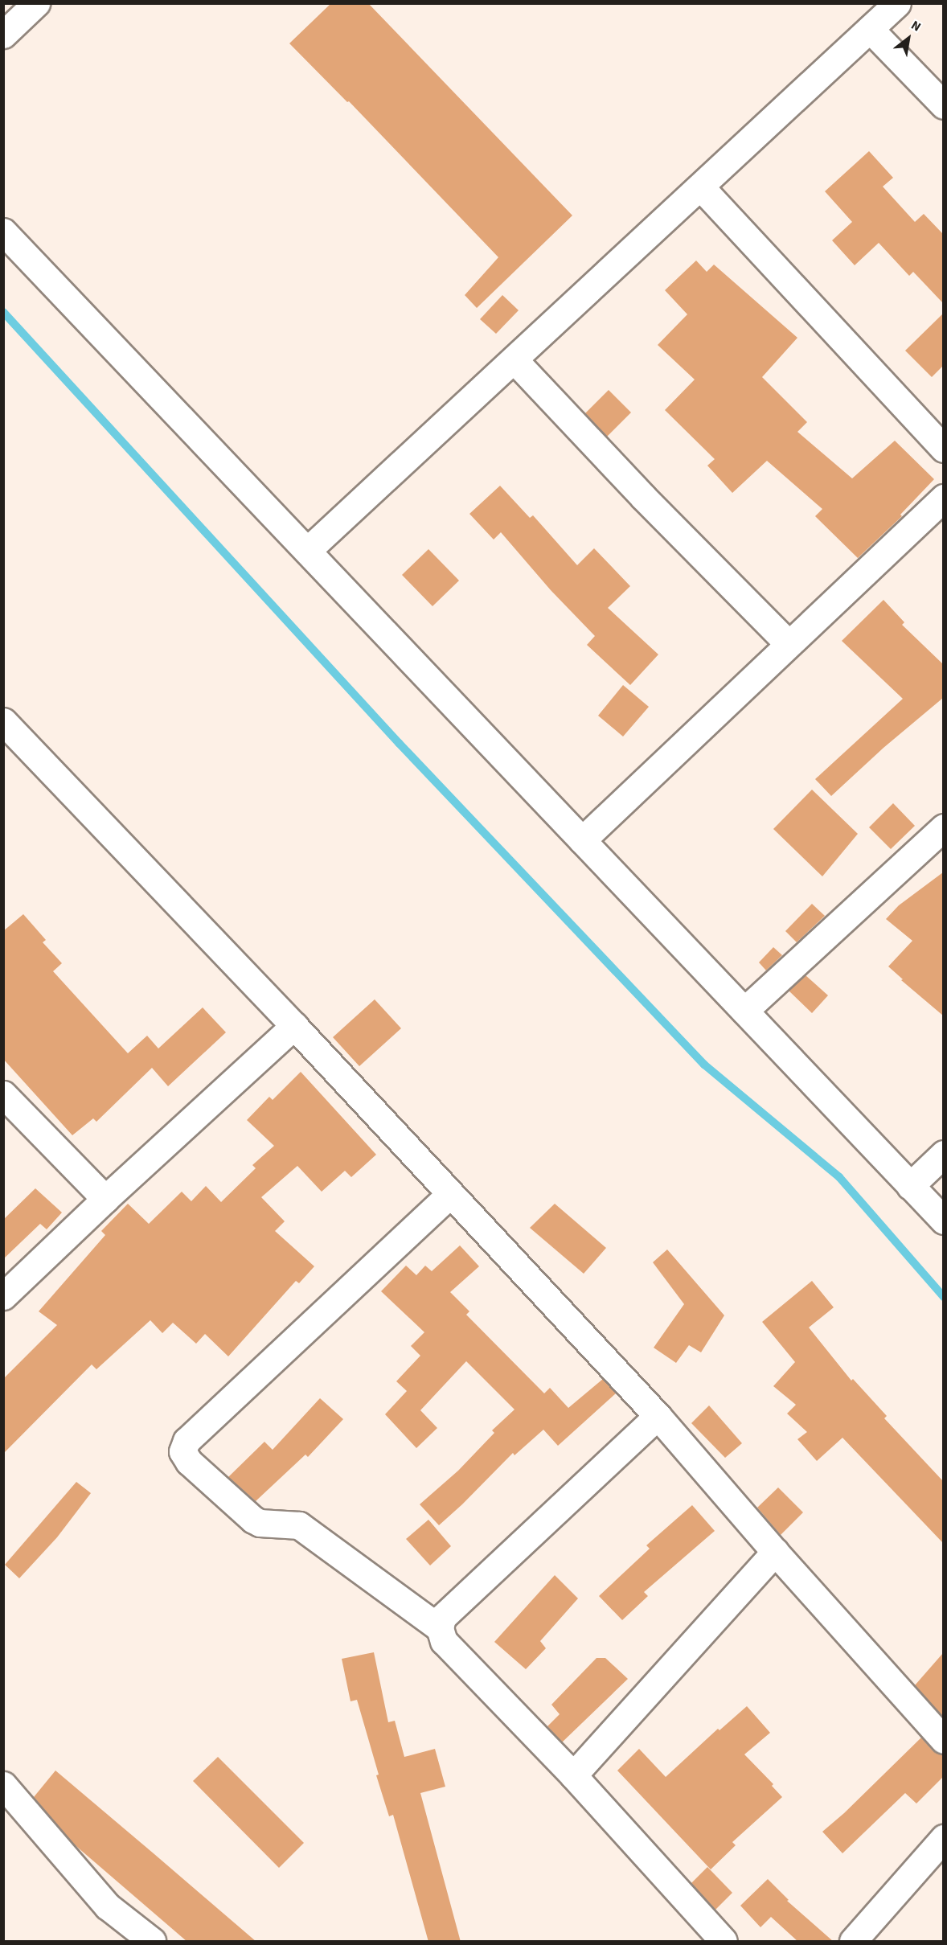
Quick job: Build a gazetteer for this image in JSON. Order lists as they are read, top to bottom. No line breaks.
{"north":"top right"}
